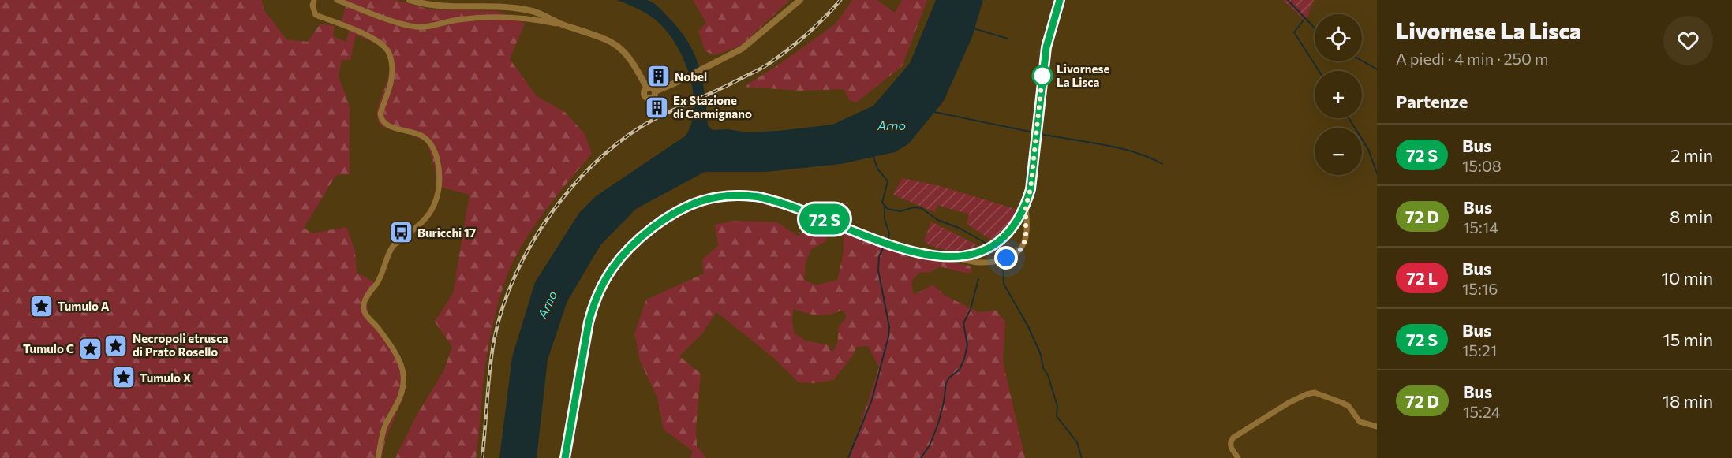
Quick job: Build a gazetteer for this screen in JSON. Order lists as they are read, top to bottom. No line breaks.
{"water":["Arno"],"places":{"other":["Livornese La Lisca"],"building":["Nobel","Ex Stazione di Carmignano"],"bus stop":["Buricchi 17"],"place":["Tumulo A","Necropoli etrusca di Prato Rosello","Tumulo C","Tumulo X"]},"page":{"on_map":"72 S","heading":[["Livornese La Lisca","A piedi · 4 min · 250 m"],"Partenze"],"map_buttons":["+","−"],"list":[{"mark":"72 S","name":"Bus","note":"15:08","value":"2 min"},{"mark":"72 D","name":"Bus","note":"15:14","value":"8 min"},{"mark":"72 L","name":"Bus","note":"15:16","value":"10 min"},{"mark":"72 S","name":"Bus","note":"15:21","value":"15 min"},{"mark":"72 D","name":"Bus","note":"15:24","value":"18 min"}]}}
